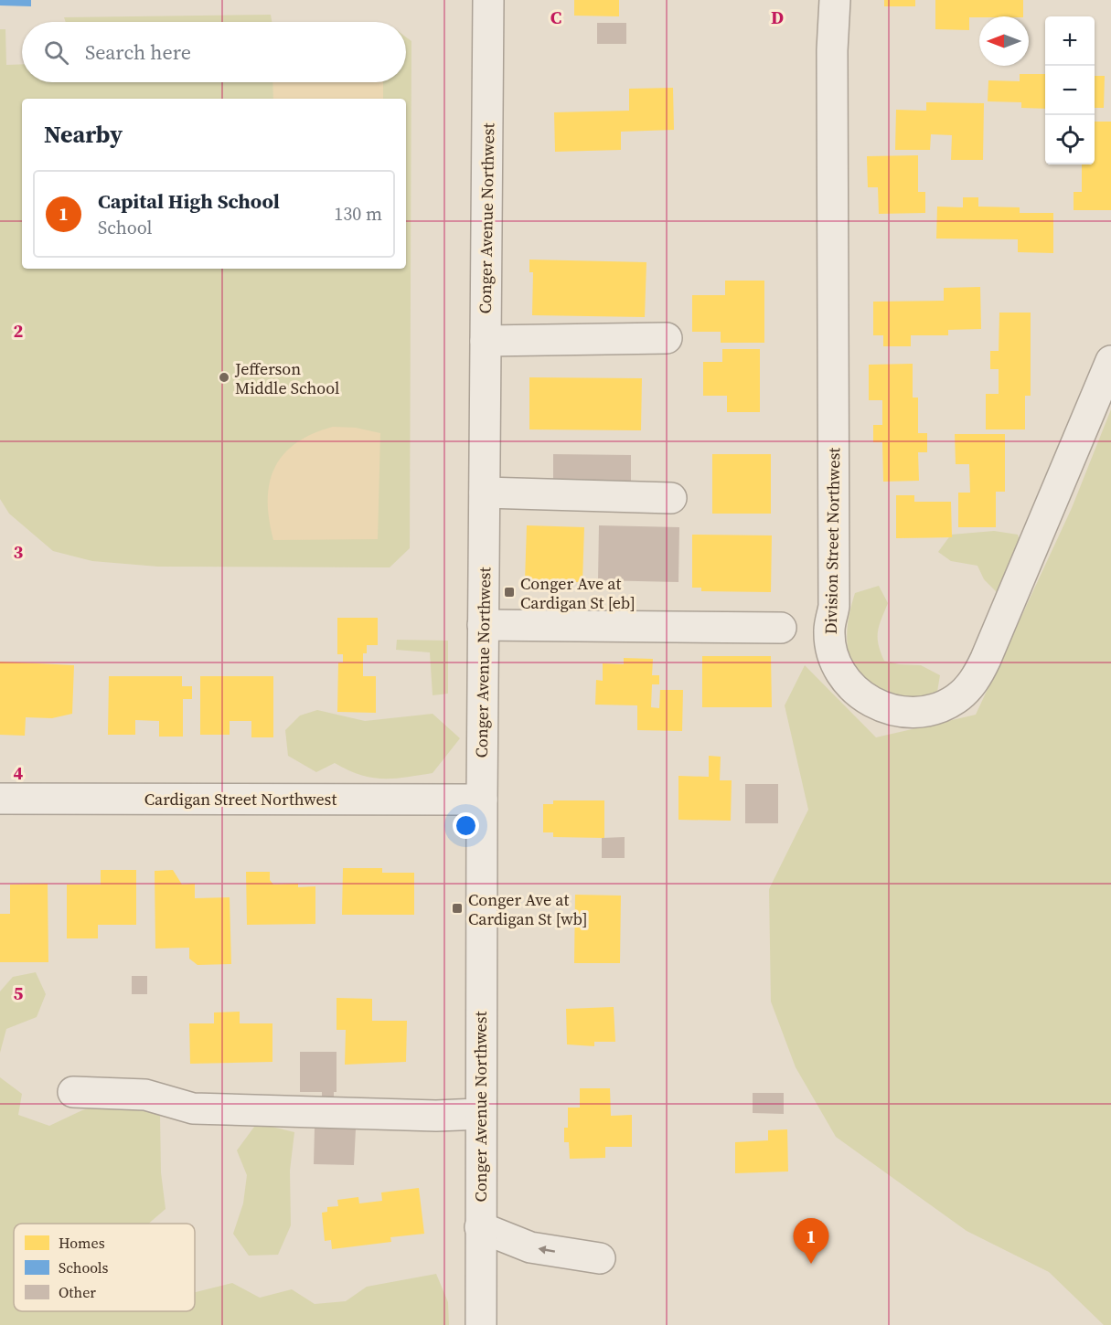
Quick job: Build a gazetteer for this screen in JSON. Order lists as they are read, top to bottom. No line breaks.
{"streets":{"street":["Conger Avenue Northwest","Division Street Northwest","Cardigan Street Northwest"]},"crossings":[["Conger Avenue Northwest","Cardigan Street Northwest"]],"places":{"other":["Jefferson Middle School"],"transit":["Conger Ave at Cardigan St [eb]","Conger Ave at Cardigan St [wb]"]},"legend":["Homes","Schools","Other"],"north":"left","page":{"map_buttons":["+","−"],"search":"Search here","heading":"Nearby","list":[{"mark":"1","name":"Capital High School","note":"School","value":"130 m"}],"pins":"1"},"grid":{"columns":["C","D"],"rows":["2","3","4","5"]}}
